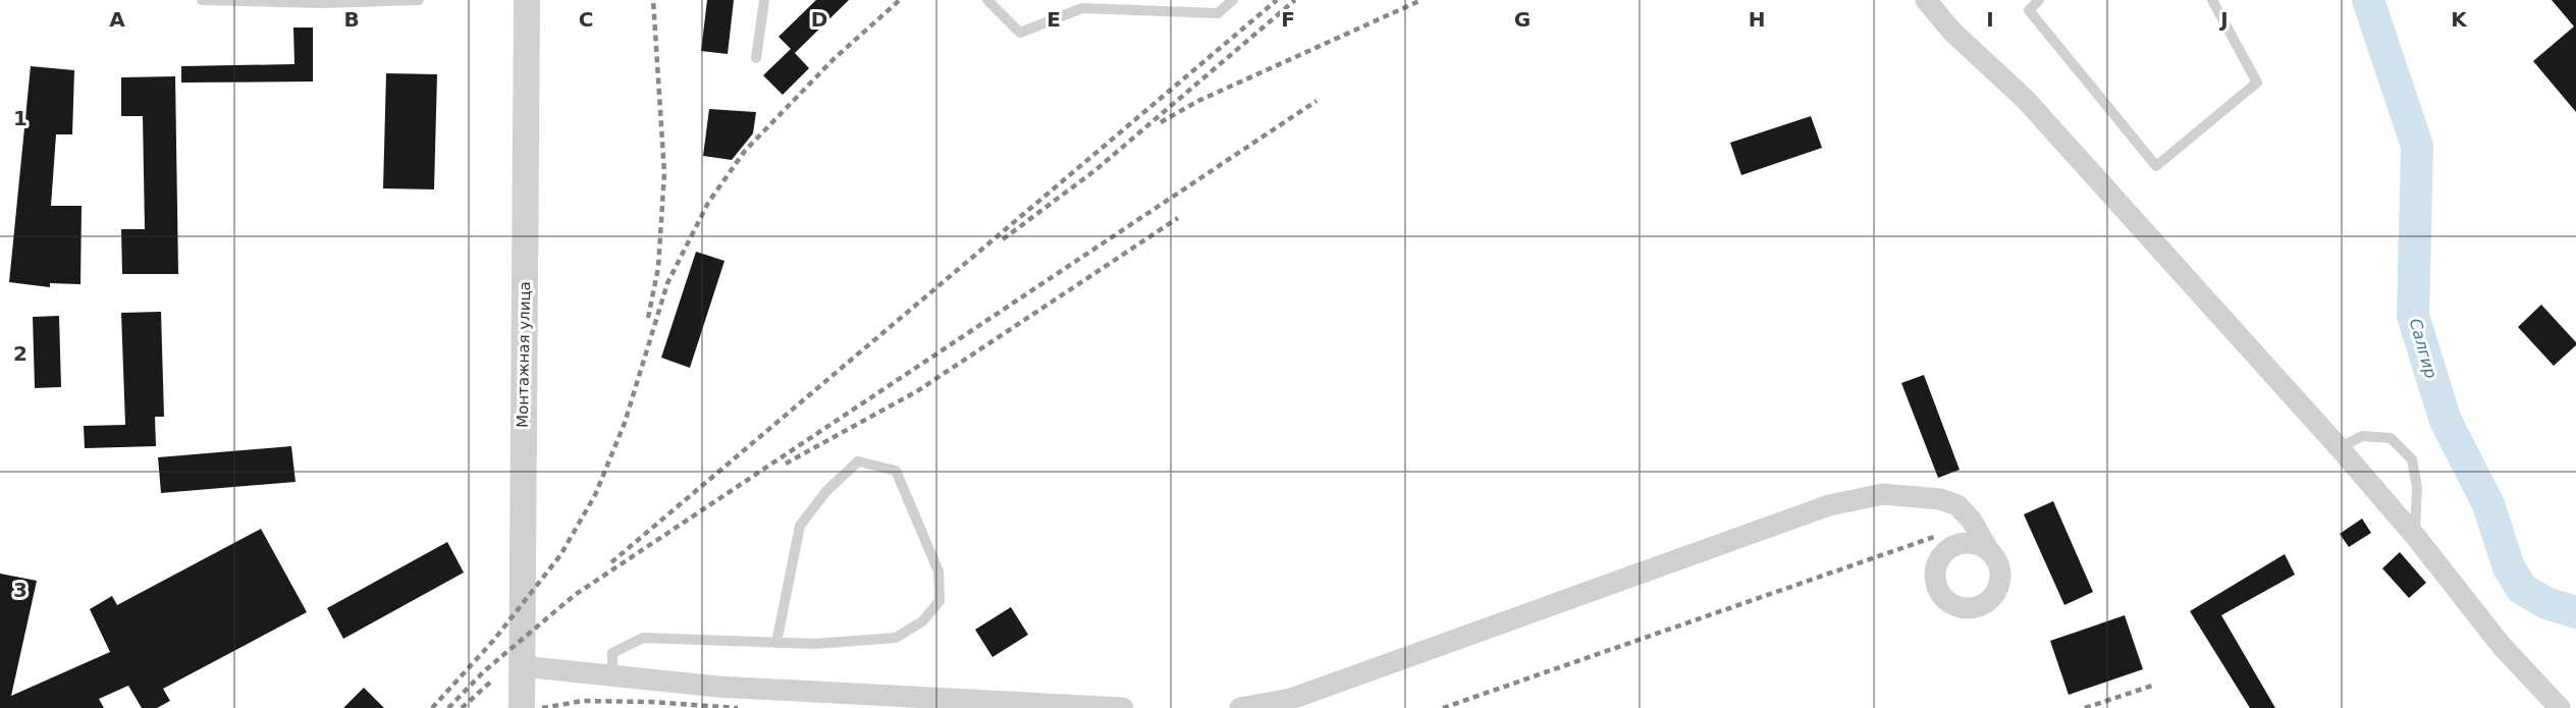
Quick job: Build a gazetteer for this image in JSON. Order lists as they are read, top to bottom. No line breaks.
{"streets":{"street":["Монтажная улица"]},"water":["Салгир"],"grid":{"columns":["A","B","C","D","E","F","G","H","I","J","K"],"rows":["1","2","3"]}}
